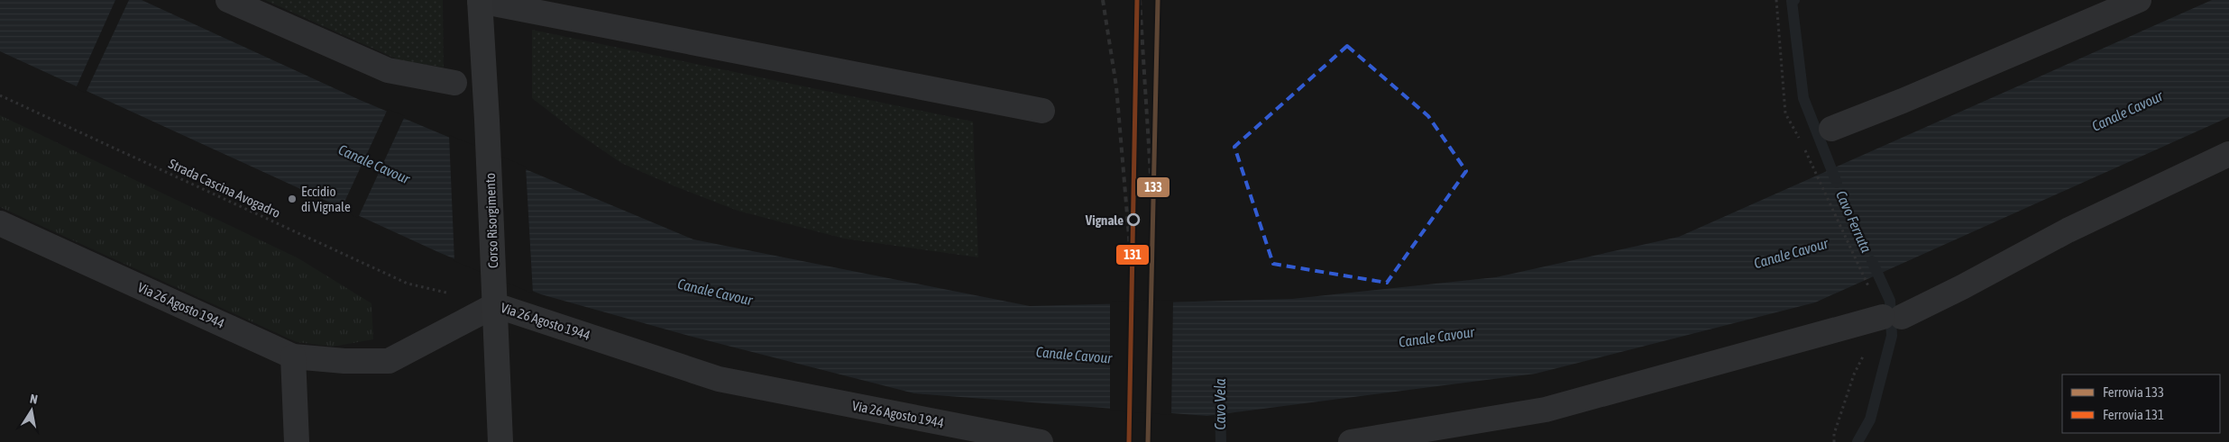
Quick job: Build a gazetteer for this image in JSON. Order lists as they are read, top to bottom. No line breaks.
{"streets":{"main road":["Corso Risorgimento"],"street":["Via 26 Agosto 1944"],"path":["Strada Cascina Avogadro"]},"crossings":[["Strada Cascina Avogadro","Corso Risorgimento"],["Strada Cascina Avogadro","Via 26 Agosto 1944"],["Corso Risorgimento","Via 26 Agosto 1944"]],"water":["Canale Cavour","Cavo Ferruta","Cavo Vela"],"places":["Eccidio di Vignale","Vignale"],"lines":["rail line 133","rail line 131"],"legend":["Ferrovia 133","Ferrovia 131"],"north":"top"}
